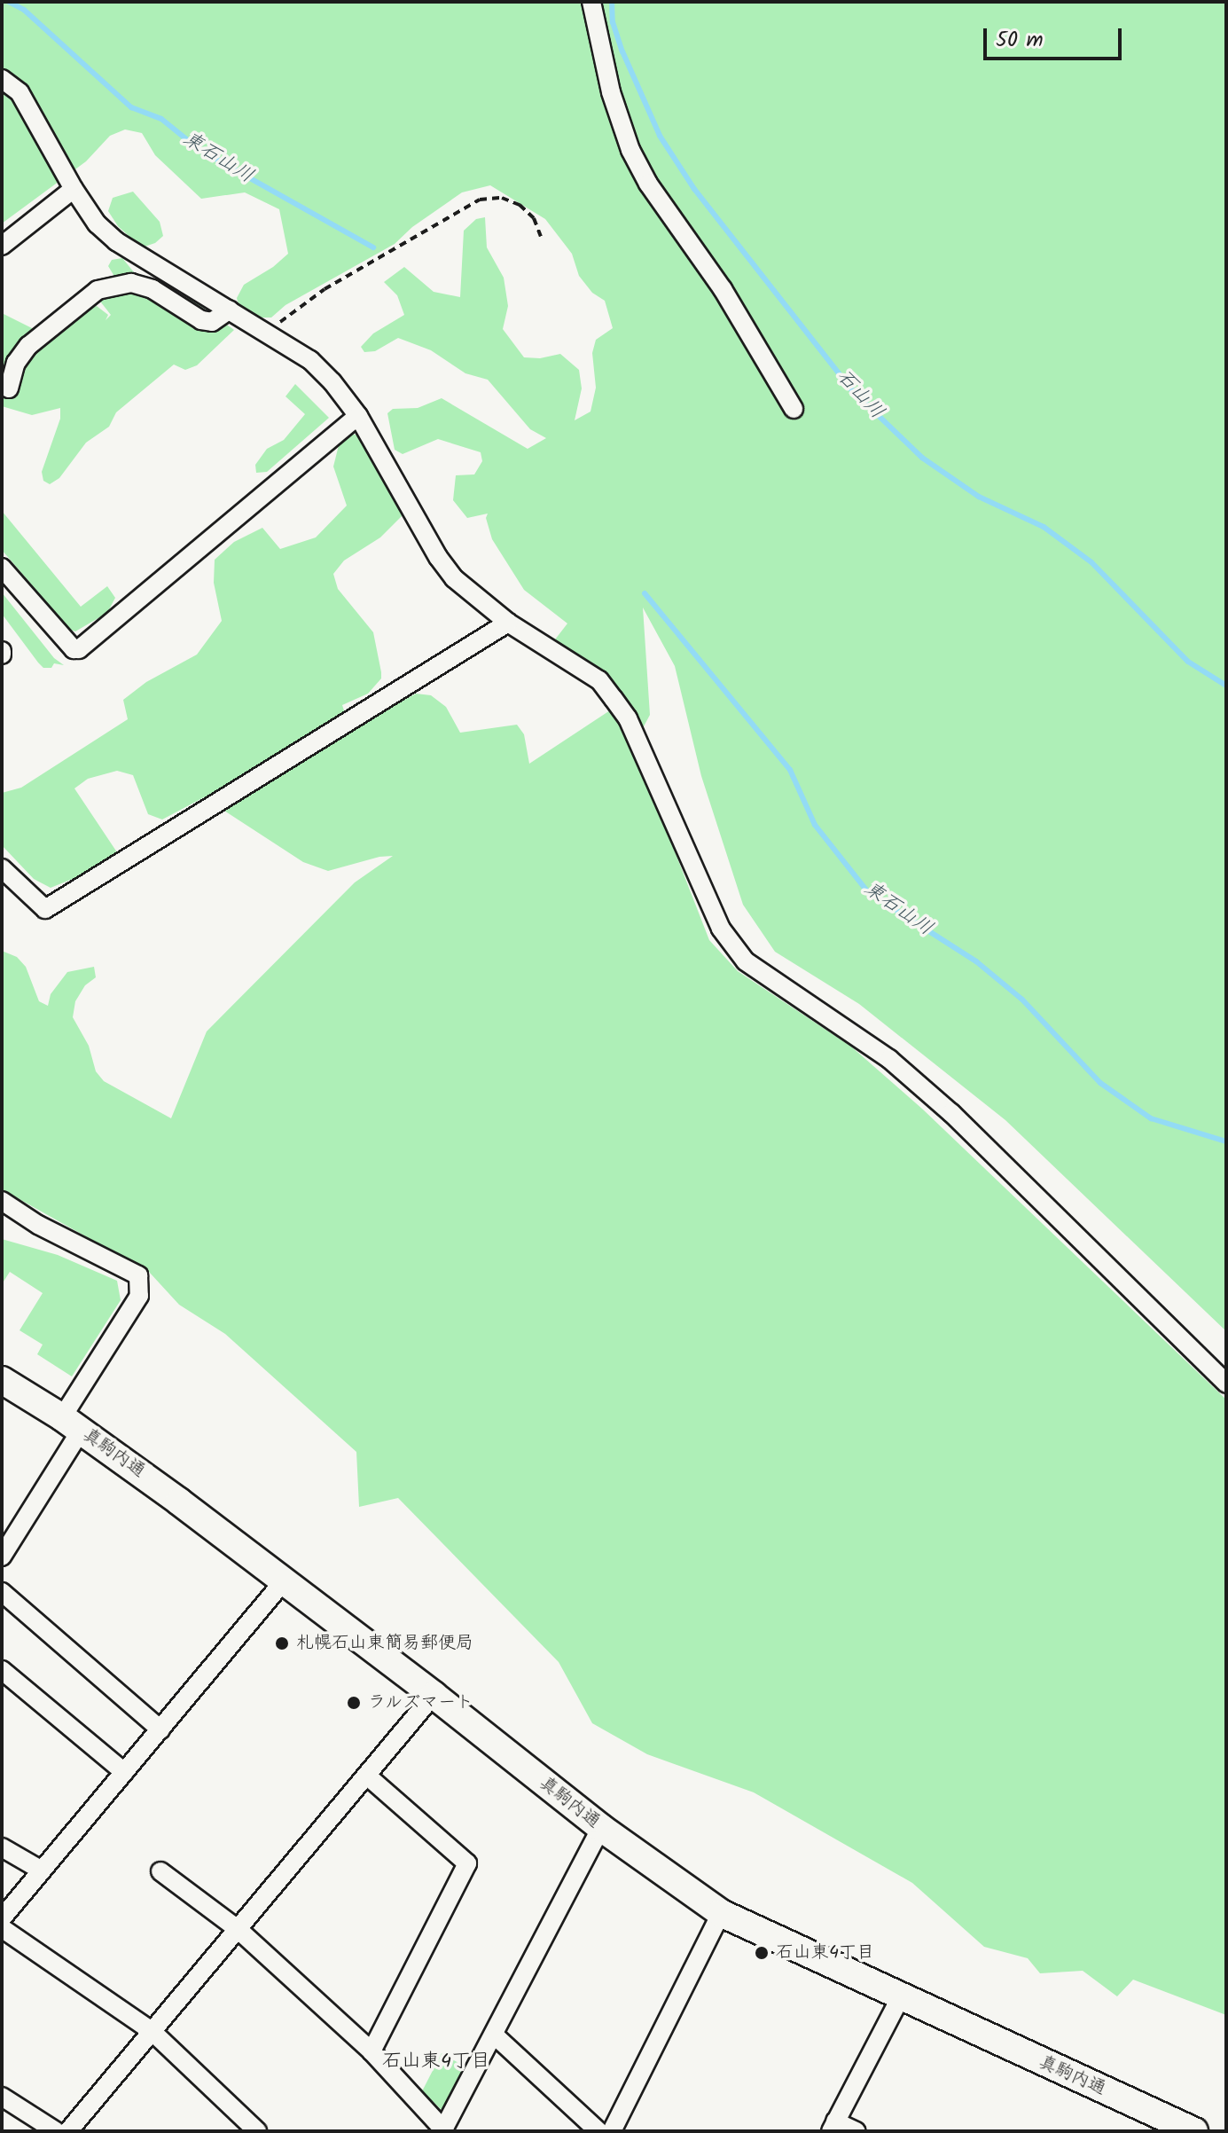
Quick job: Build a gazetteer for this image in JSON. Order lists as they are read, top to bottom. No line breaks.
{"streets":{"highway":["真駒内通"]},"districts":["石山東4丁目"],"water":["東石山川","石山川"],"places":["札幌石山東簡易郵便局","ラルズマート","石山東4丁目"],"scale_bar":"50 m"}
